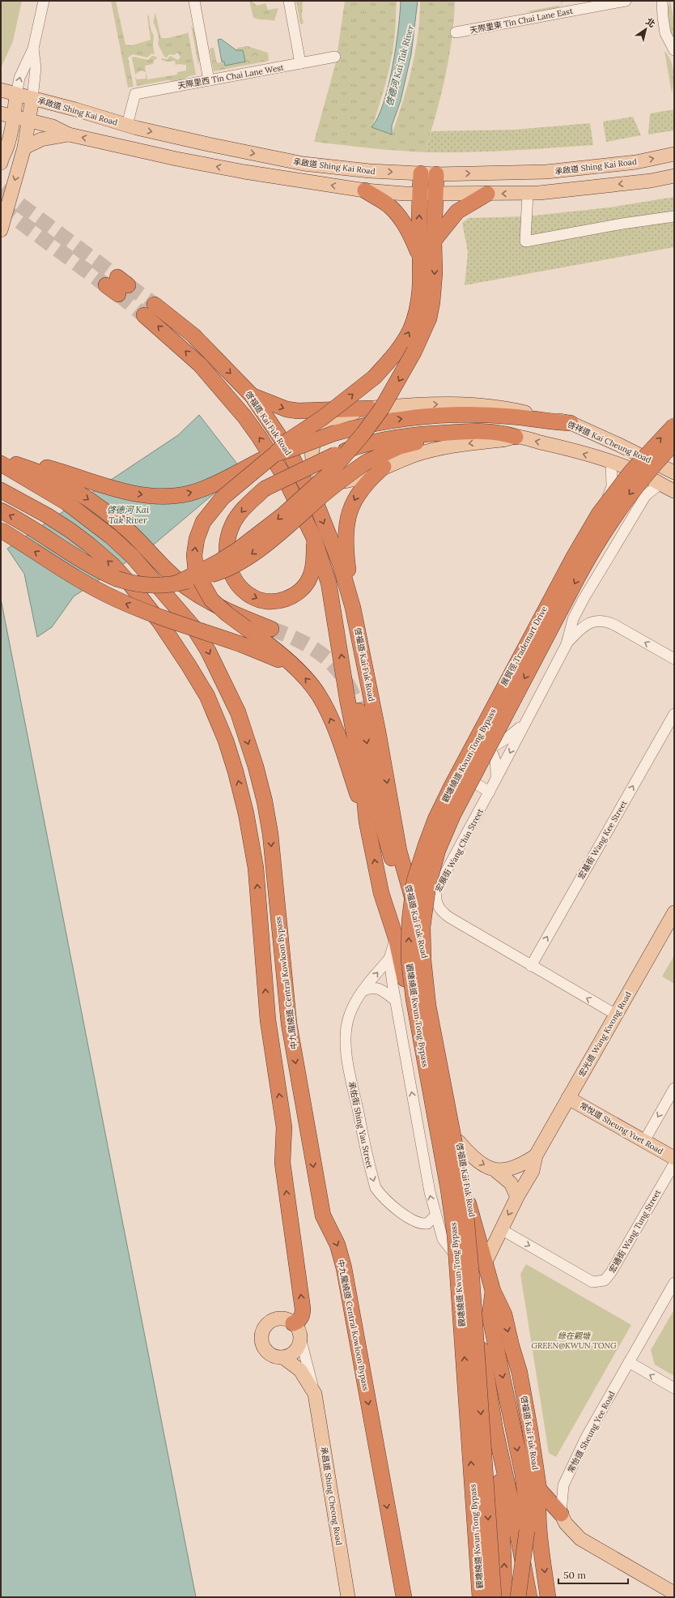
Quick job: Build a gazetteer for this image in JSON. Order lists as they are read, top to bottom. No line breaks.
{"streets":{"highway":["啓福道 Kai Fuk Road","觀塘繞道 Kwun Tong Bypass","中九龍繞道 Central Kowloon Bypass"],"main road":["承啟道 Shing Kai Road","啓祥道 Kai Cheung Road","宏光道 Wang Kwong Road","常悅道 Sheung Yuet Road","承昌道 Shing Cheong Road"],"street":["天際里東 Tin Chai Lane East","天際里西 Tin Chai Lane West","展貿徑 Trademart Drive","宏基街 Wang Kee Street","宏展街 Wang Chin Street","承佑街 Shing Yau Street","宏通街 Wang Tung Street","常怡道 Sheung Yee Road"]},"crossings":[["天際里西 Tin Chai Lane West","承啟道 Shing Kai Road"],["啓福道 Kai Fuk Road","宏光道 Wang Kwong Road"],["啓福道 Kai Fuk Road","承佑街 Shing Yau Street"],["啓祥道 Kai Cheung Road","展貿徑 Trademart Drive"],["宏基街 Wang Kee Street","宏展街 Wang Chin Street"],["宏展街 Wang Chin Street","宏光道 Wang Kwong Road"],["宏光道 Wang Kwong Road","常悅道 Sheung Yuet Road"],["宏光道 Wang Kwong Road","宏通街 Wang Tung Street"]],"one_way":["宏基街 Wang Kee Street"],"water":["啓德河 Kai Tak River"],"parks":["綠在觀塘 GREEN@KWUN TONG"],"scale_bar":"50 m","north":"top right"}
